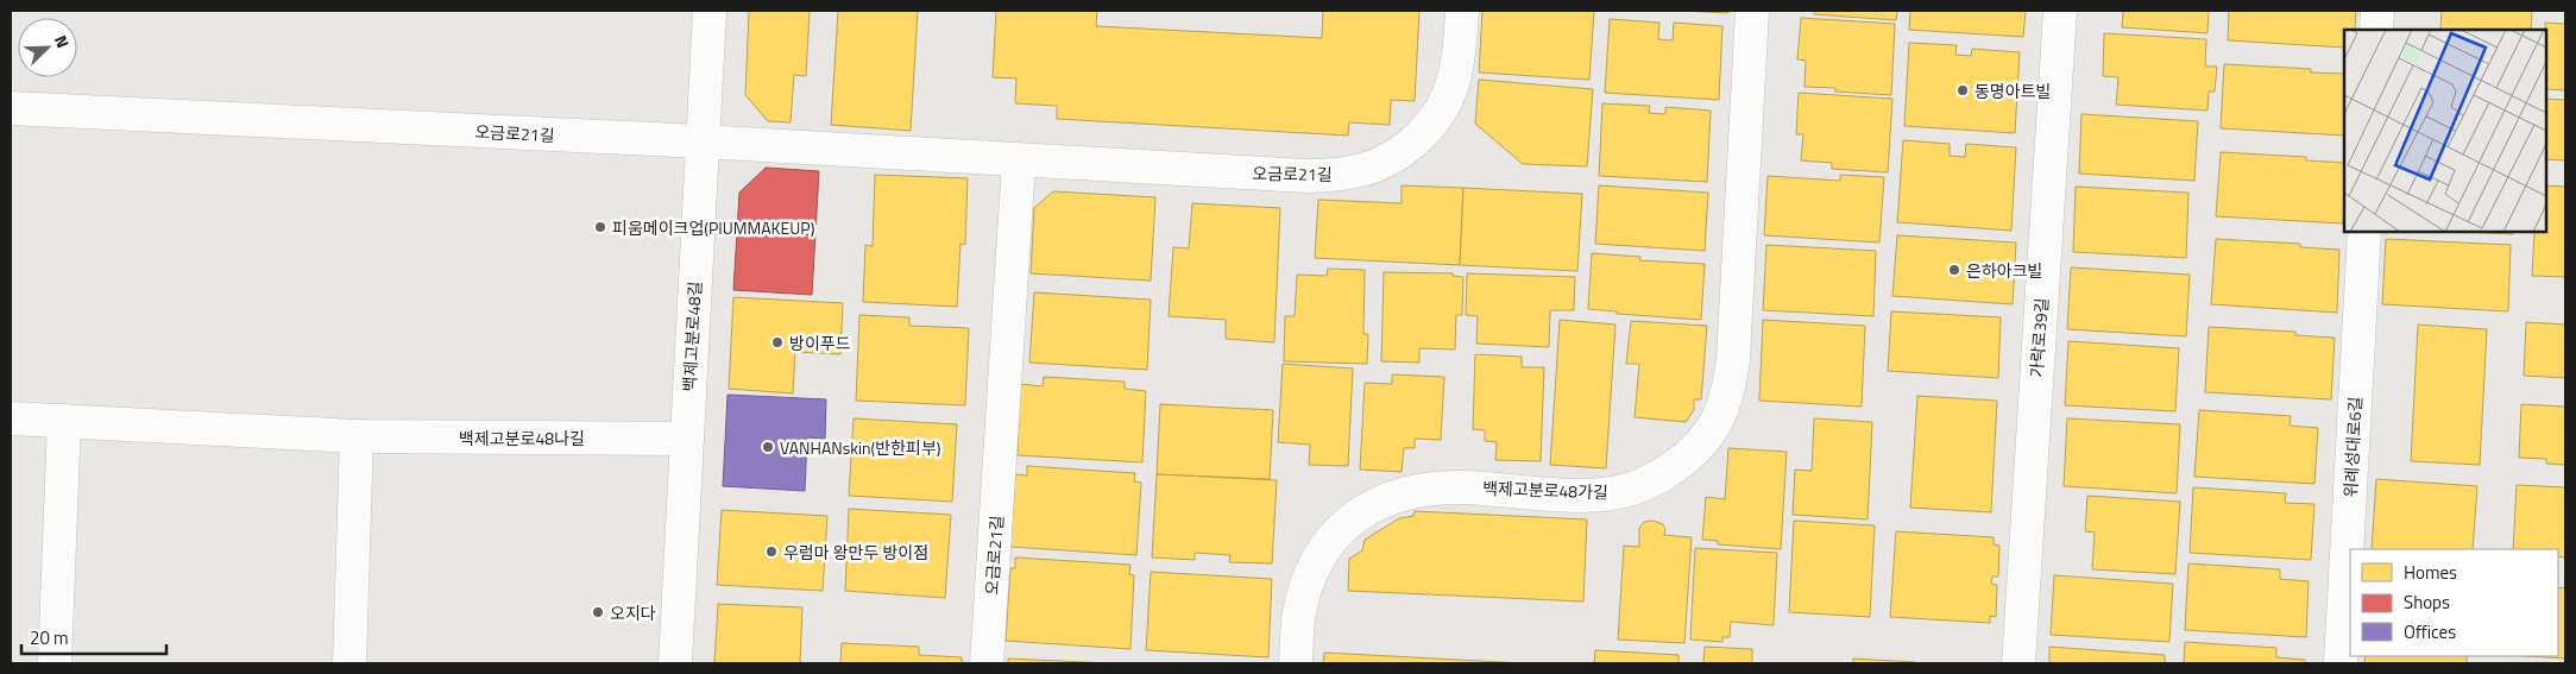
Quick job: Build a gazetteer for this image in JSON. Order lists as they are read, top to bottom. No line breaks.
{"streets":{"street":["오금로21길","백제고분로48길","가락로39길","백제고분로48나길","위례성대로6길","백제고분로48가길"]},"crossings":[["오금로21길","백제고분로48길"],["백제고분로48길","백제고분로48나길"]],"places":["동명아트빌","피움메이크업(PIUMMAKEUP)","은하아크빌","방이푸드","VANHANskin(반한피부)","우럼마 왕만두 방이점","오지다"],"legend":["Homes","Shops","Offices"],"scale_bar":"20 m","north":"top right"}
